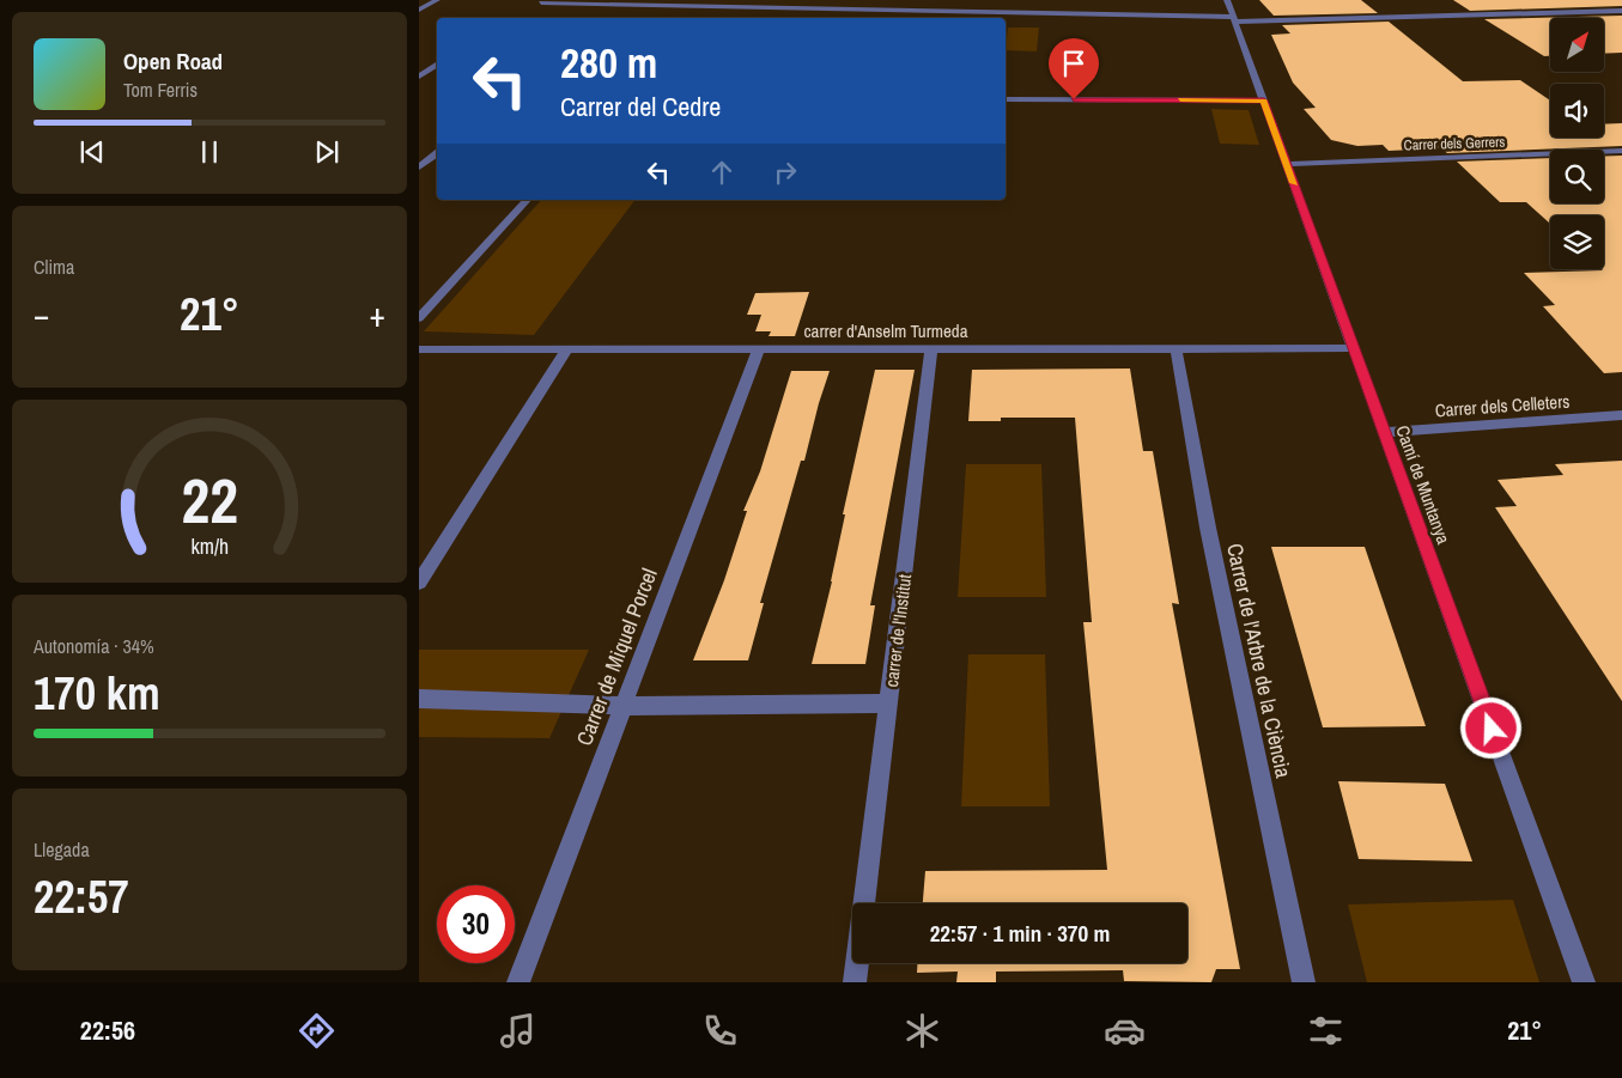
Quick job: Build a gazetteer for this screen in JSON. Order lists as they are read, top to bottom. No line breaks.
{"streets":{"street":["Carrer dels Gerrers","carrer d'Anselm Turmeda","Carrer dels Celleters","Camí de Muntanya","carrer de l'Institut","Carrer de Miquel Porcel","Carrer de l'Arbre de la Ciència"]},"crossings":[["Carrer dels Gerrers","Camí de Muntanya"],["carrer d'Anselm Turmeda","Camí de Muntanya"],["carrer d'Anselm Turmeda","carrer de l'Institut"],["carrer d'Anselm Turmeda","Carrer de Miquel Porcel"],["carrer d'Anselm Turmeda","Carrer de l'Arbre de la Ciència"],["Carrer dels Celleters","Camí de Muntanya"]],"north":"top right","page":{"turn":["280 m","Carrer del Cedre"],"song":["Open Road","Tom Ferris"],"tile":["Clima",["Autonomía · 34%","170 km"],["Llegada","22:57"]],"heat":["−","21°","+"],"limit":"30","trip":"22:57 · 1 min · 370 m","tabs":["22:56","21°"],"gauge":["22","km/h"]}}
